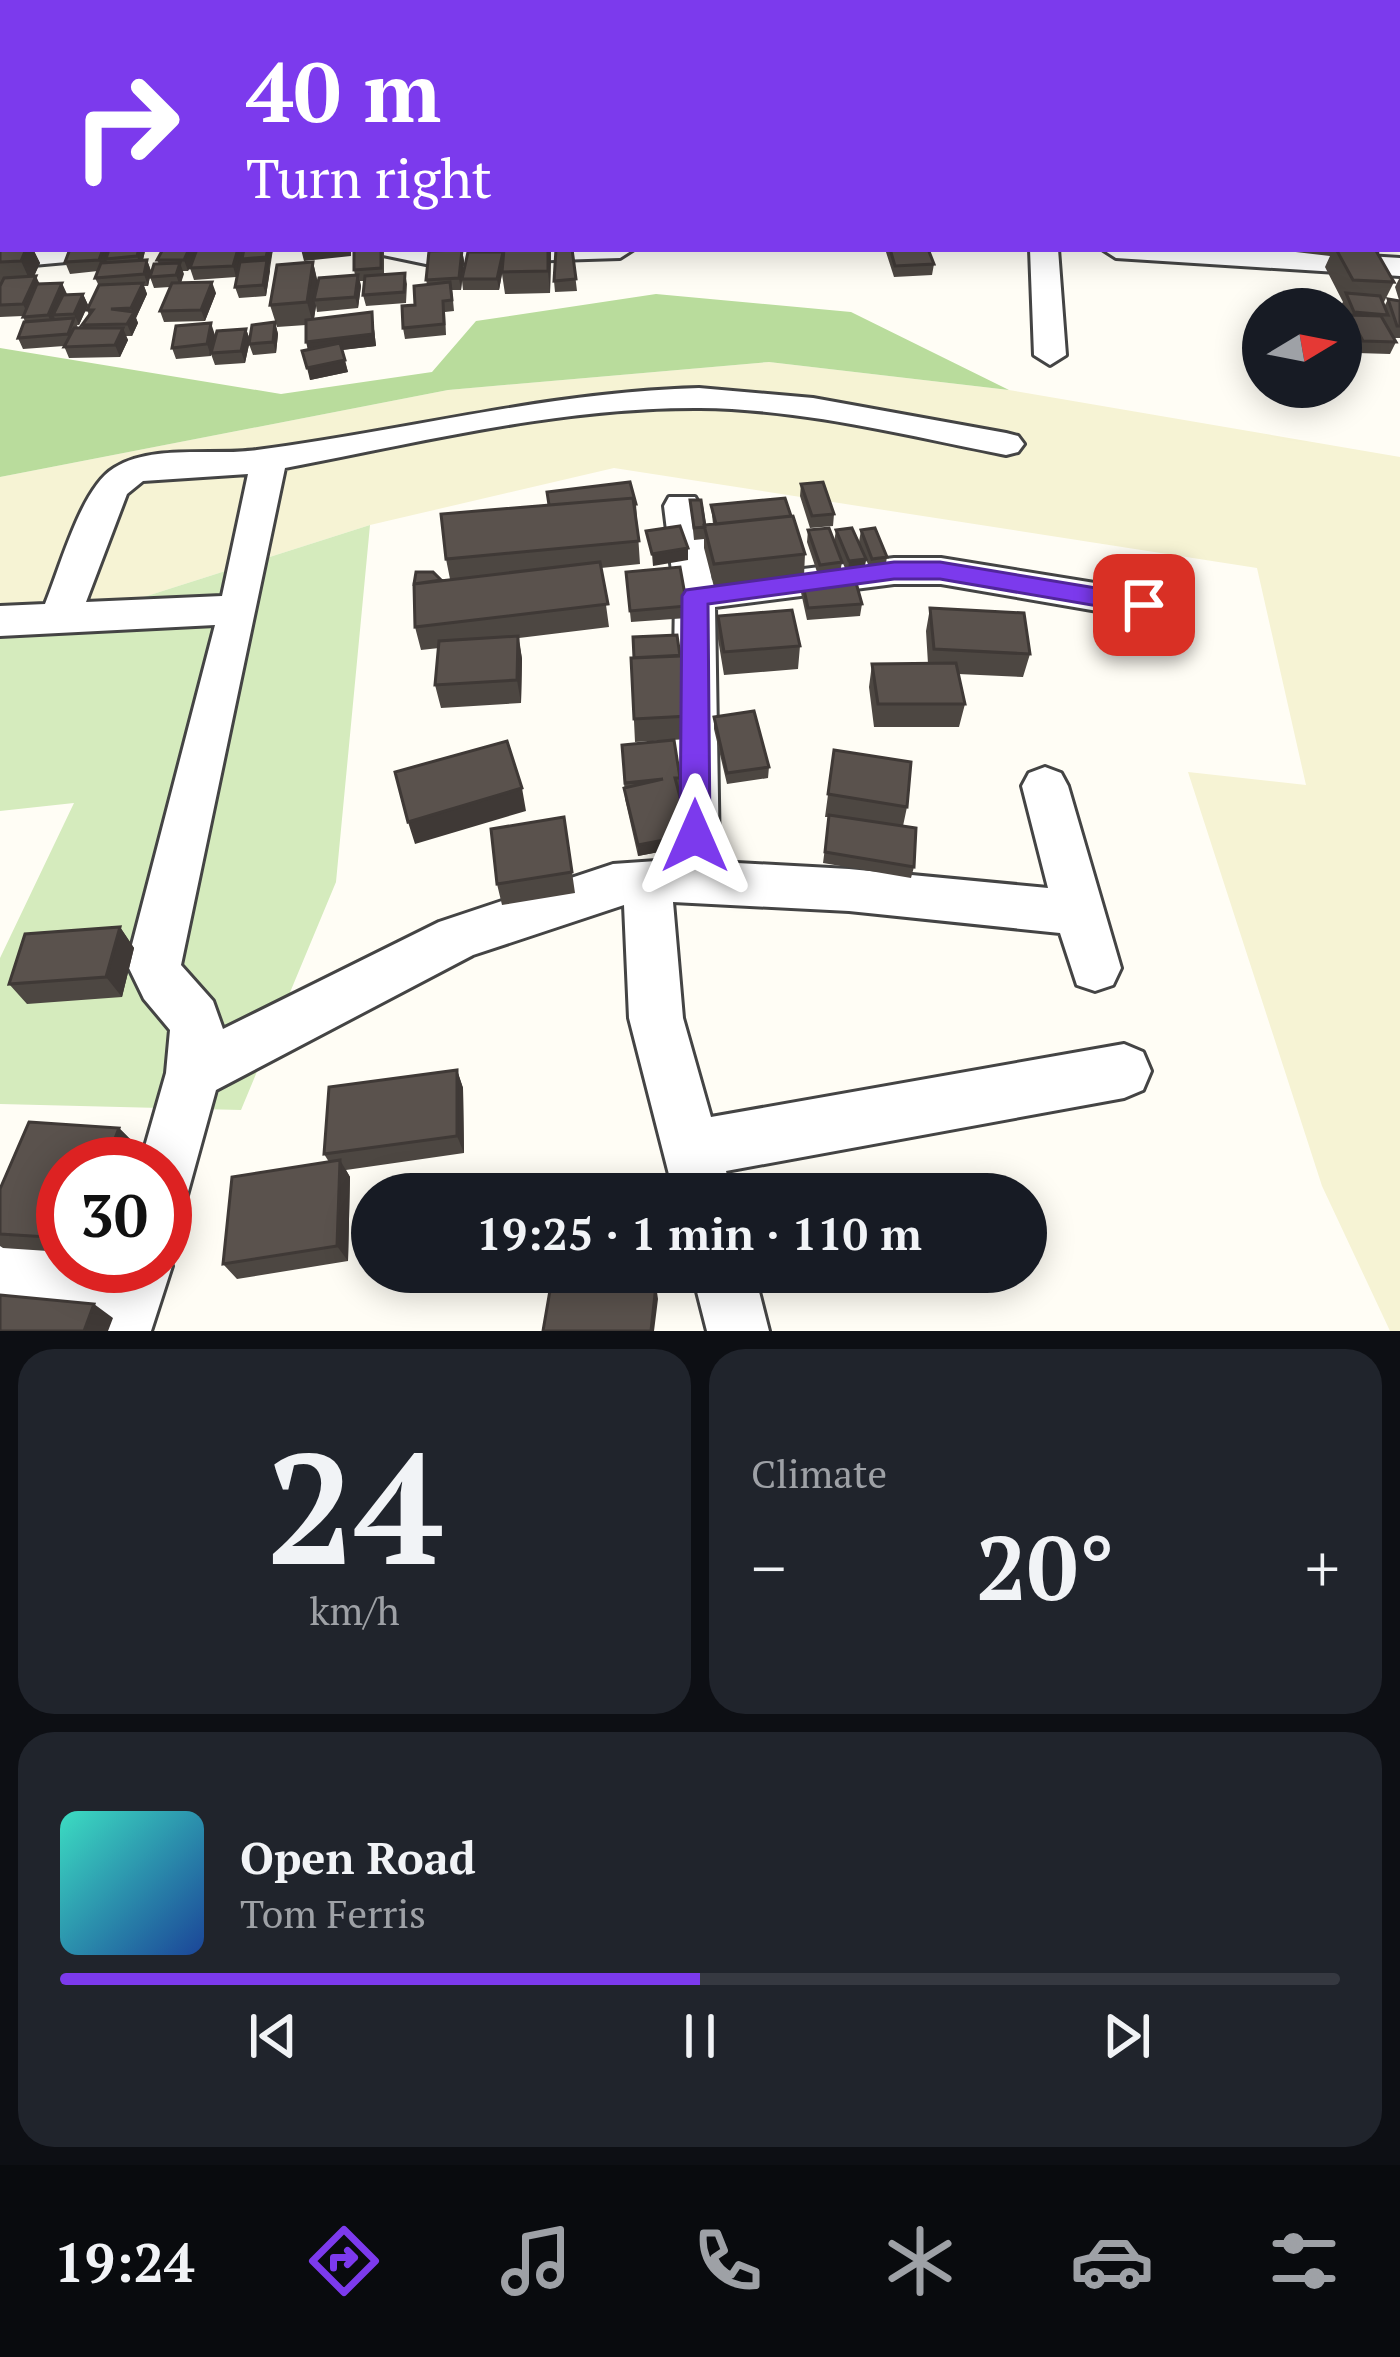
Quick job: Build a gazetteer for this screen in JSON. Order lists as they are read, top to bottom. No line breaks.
{"north":"right","page":{"turn":["40 m","Turn right"],"limit":"30","trip":"19:25 · 1 min · 110 m","tile":[["24","km/h"],"Climate"],"heat":["−","20°","+"],"song":["Open Road","Tom Ferris"],"tabs":"19:24"}}
